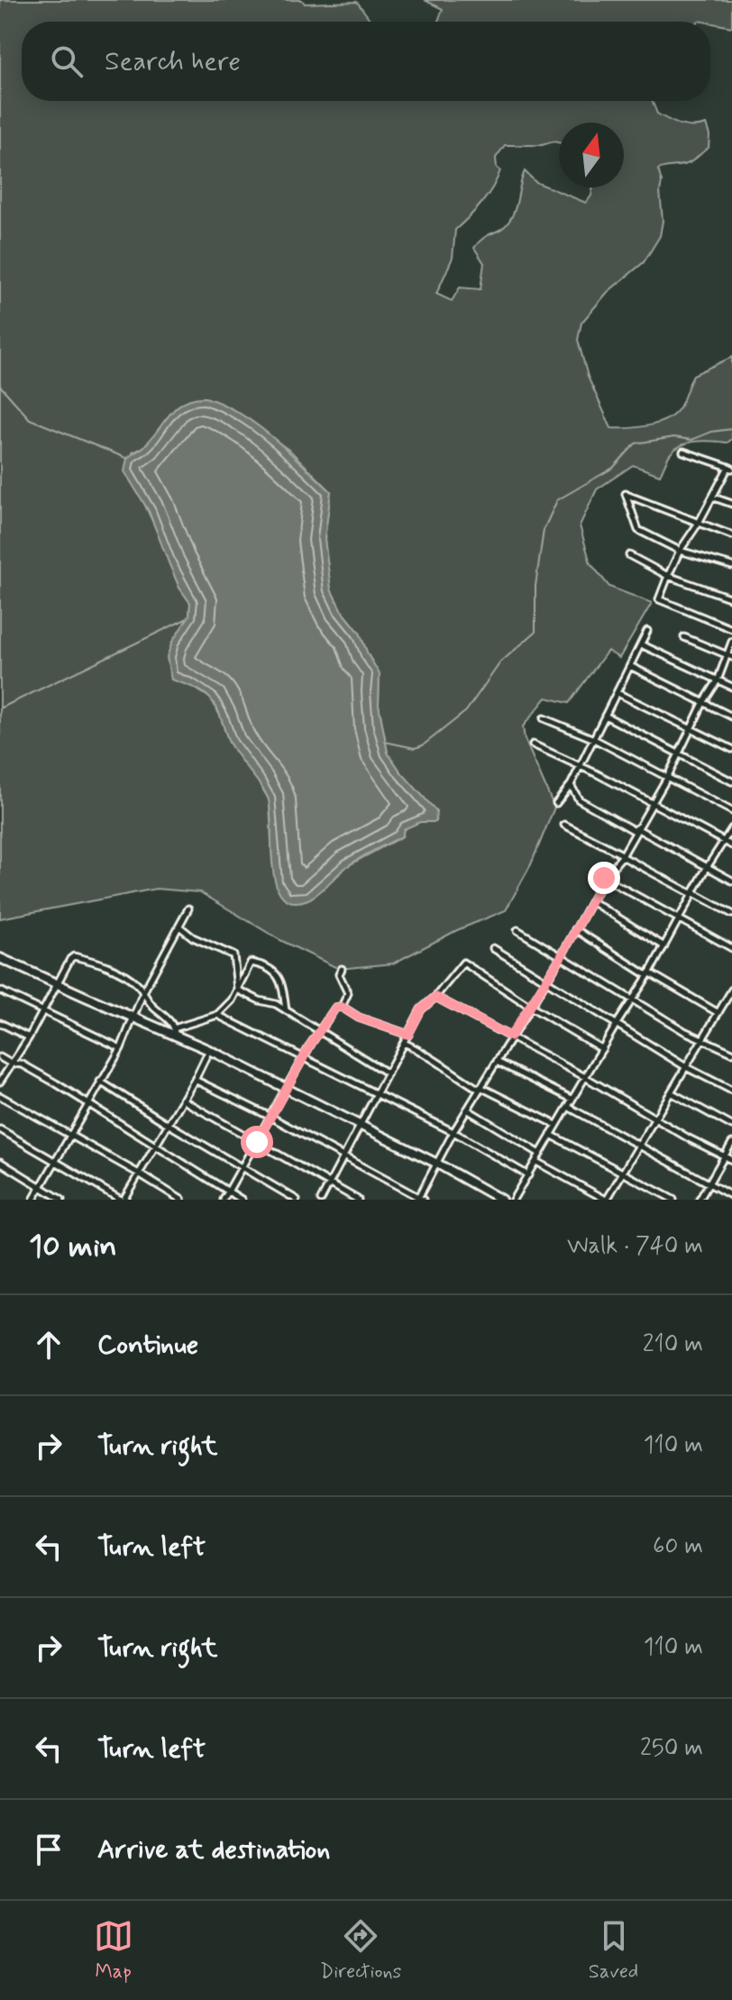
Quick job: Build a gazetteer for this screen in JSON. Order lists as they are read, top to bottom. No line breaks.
{"north":"top","page":{"search":"Search here","heading":["10 min","Walk · 740 m"],"list":[["Continue","210 m"],["Turn right","110 m"],["Turn left","60 m"],["Turn right","110 m"],["Turn left","250 m"],"Arrive at destination"],"nav":["Map","Directions","Saved"]}}
